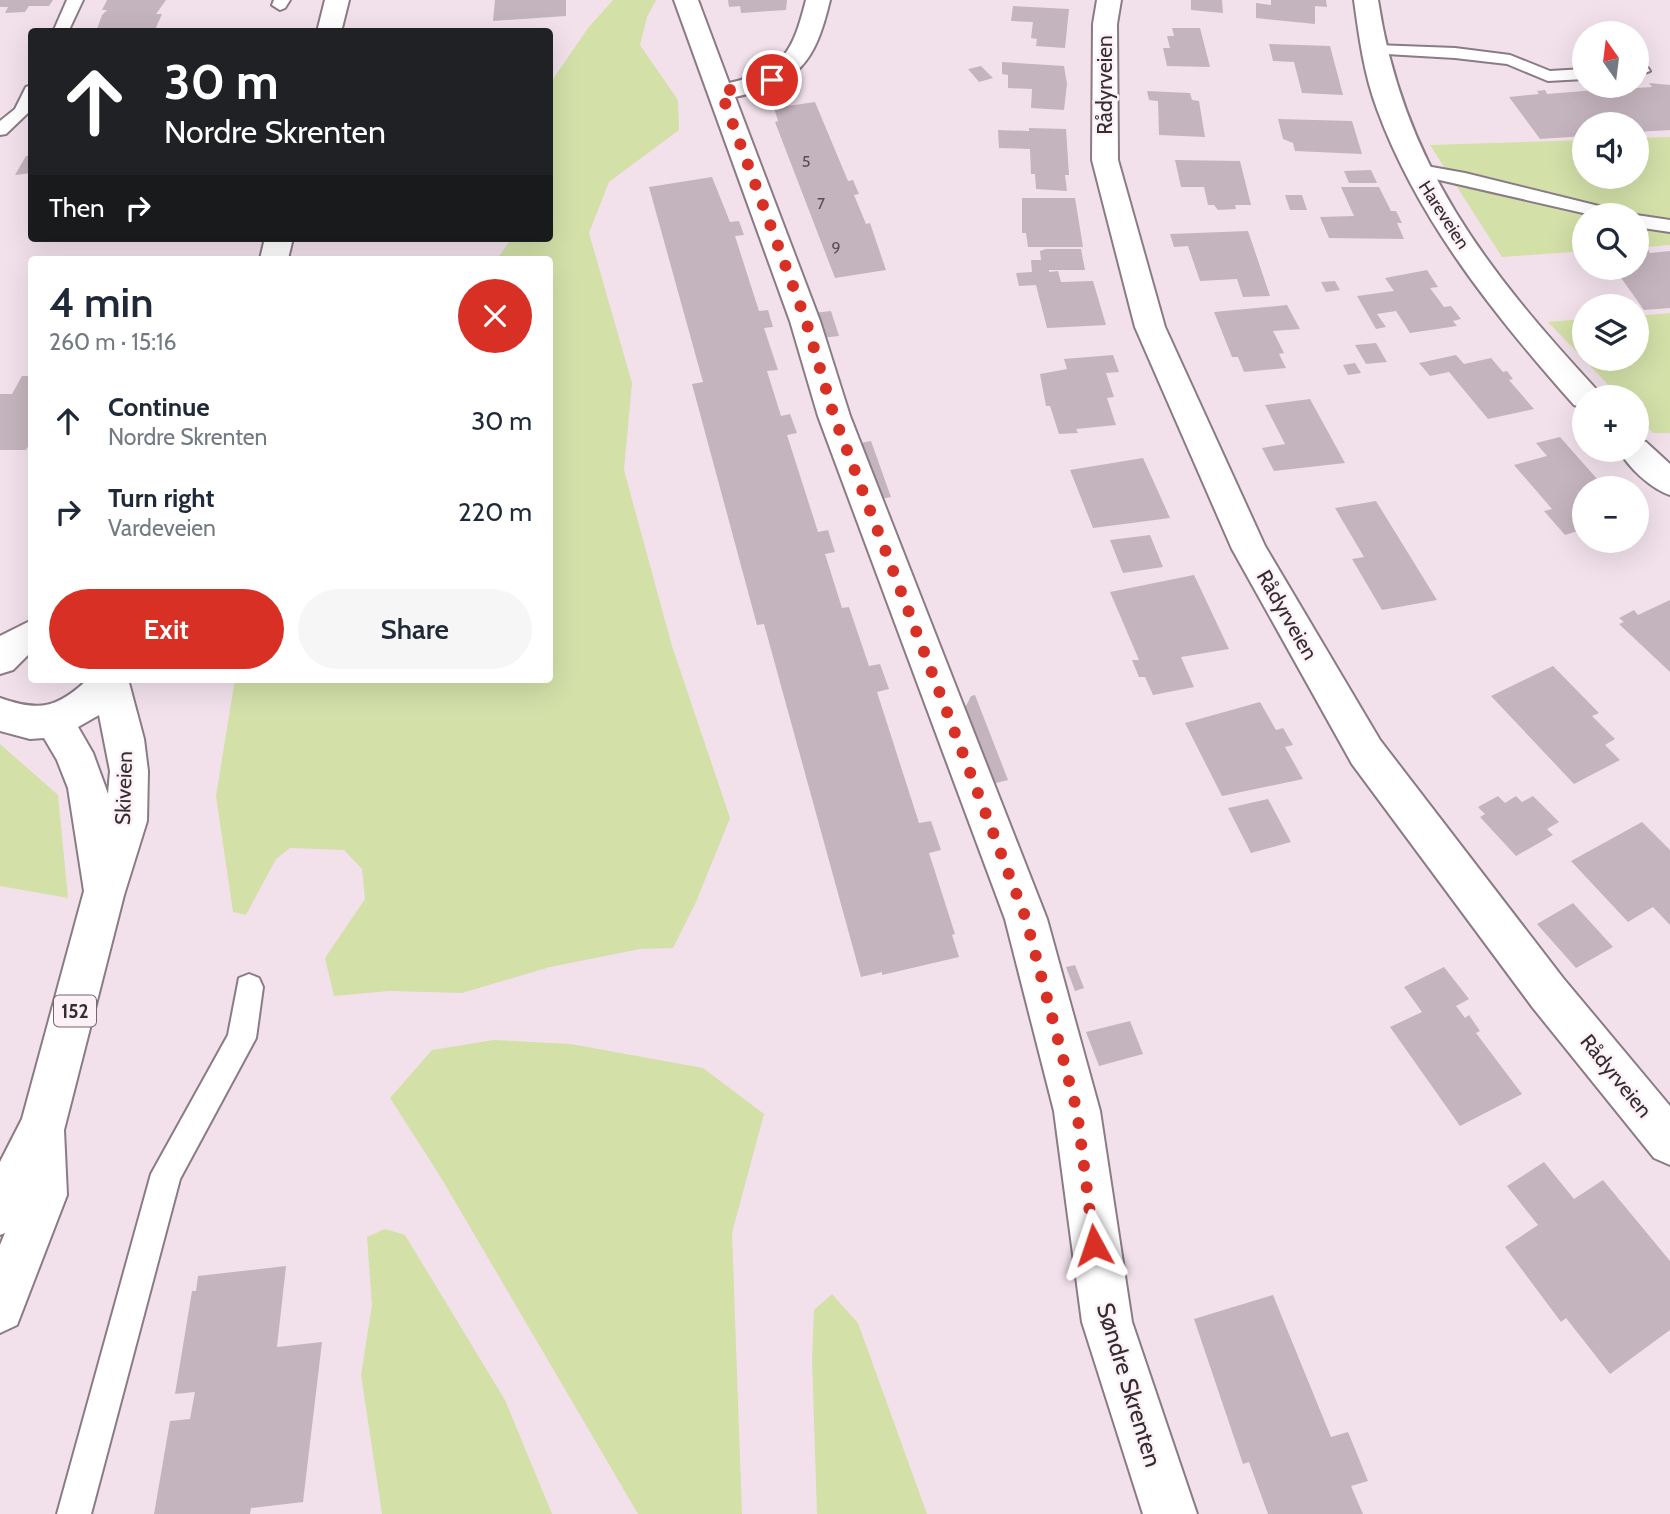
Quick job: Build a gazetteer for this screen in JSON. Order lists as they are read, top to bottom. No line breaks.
{"streets":{"street":["Rådyrveien","Hareveien","Skiveien","152","Søndre Skrenten"]},"crossings":[["Skiveien","152"]],"house_numbers":["5","7","9"],"north":"top","page":{"map_buttons":["+","−"],"turn":["30 m","Nordre Skrenten"],"then":"Then","heading":["4 min","260 m · 15:16"],"list":[{"name":"Continue","note":"Nordre Skrenten","value":"30 m"},{"name":"Turn right","note":"Vardeveien","value":"220 m"}],"buttons":["Exit","Share"]}}
